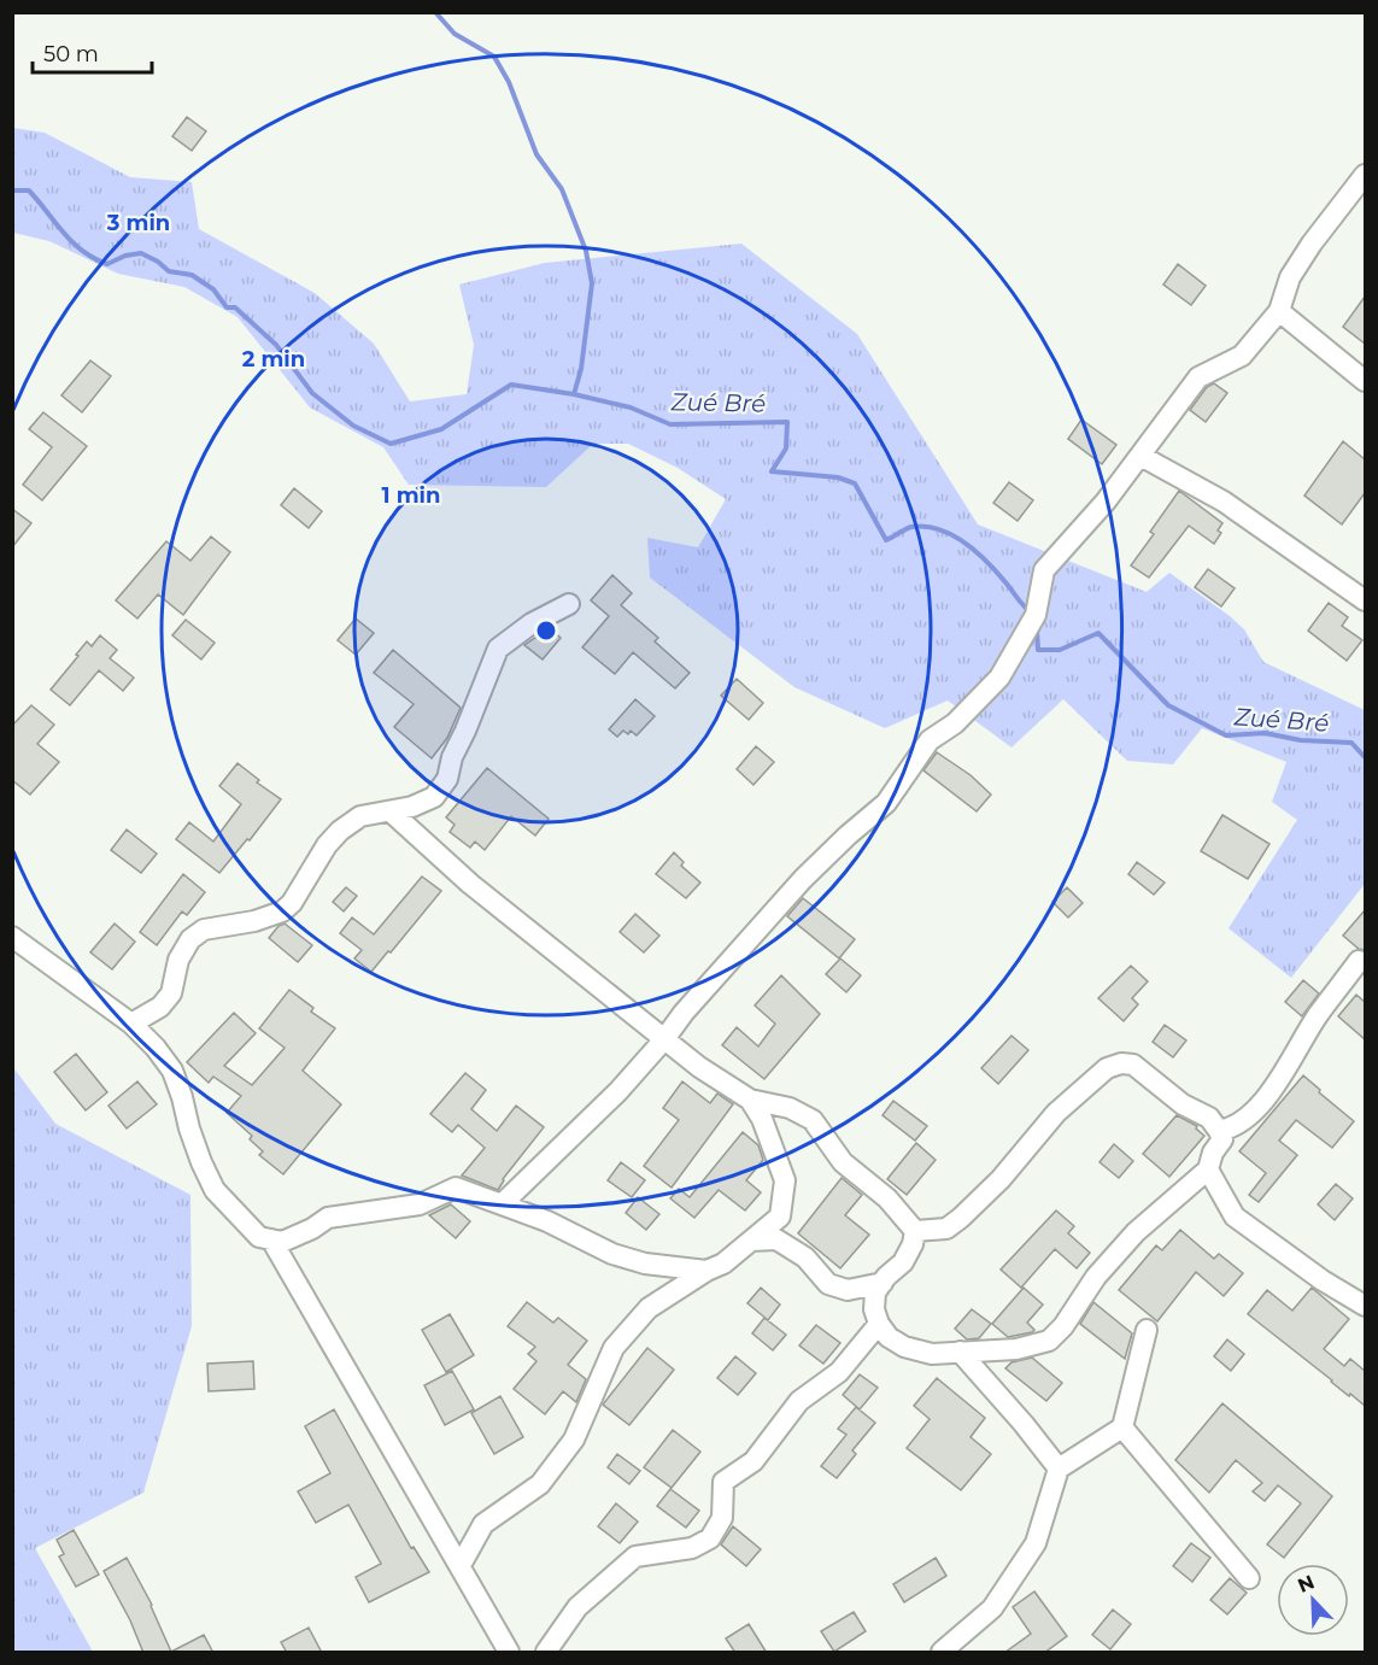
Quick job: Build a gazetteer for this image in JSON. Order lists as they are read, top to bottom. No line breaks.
{"water":["Zué Bré"],"scale_bar":"50 m","north":"top left","rings":["3 min","2 min","1 min"]}
